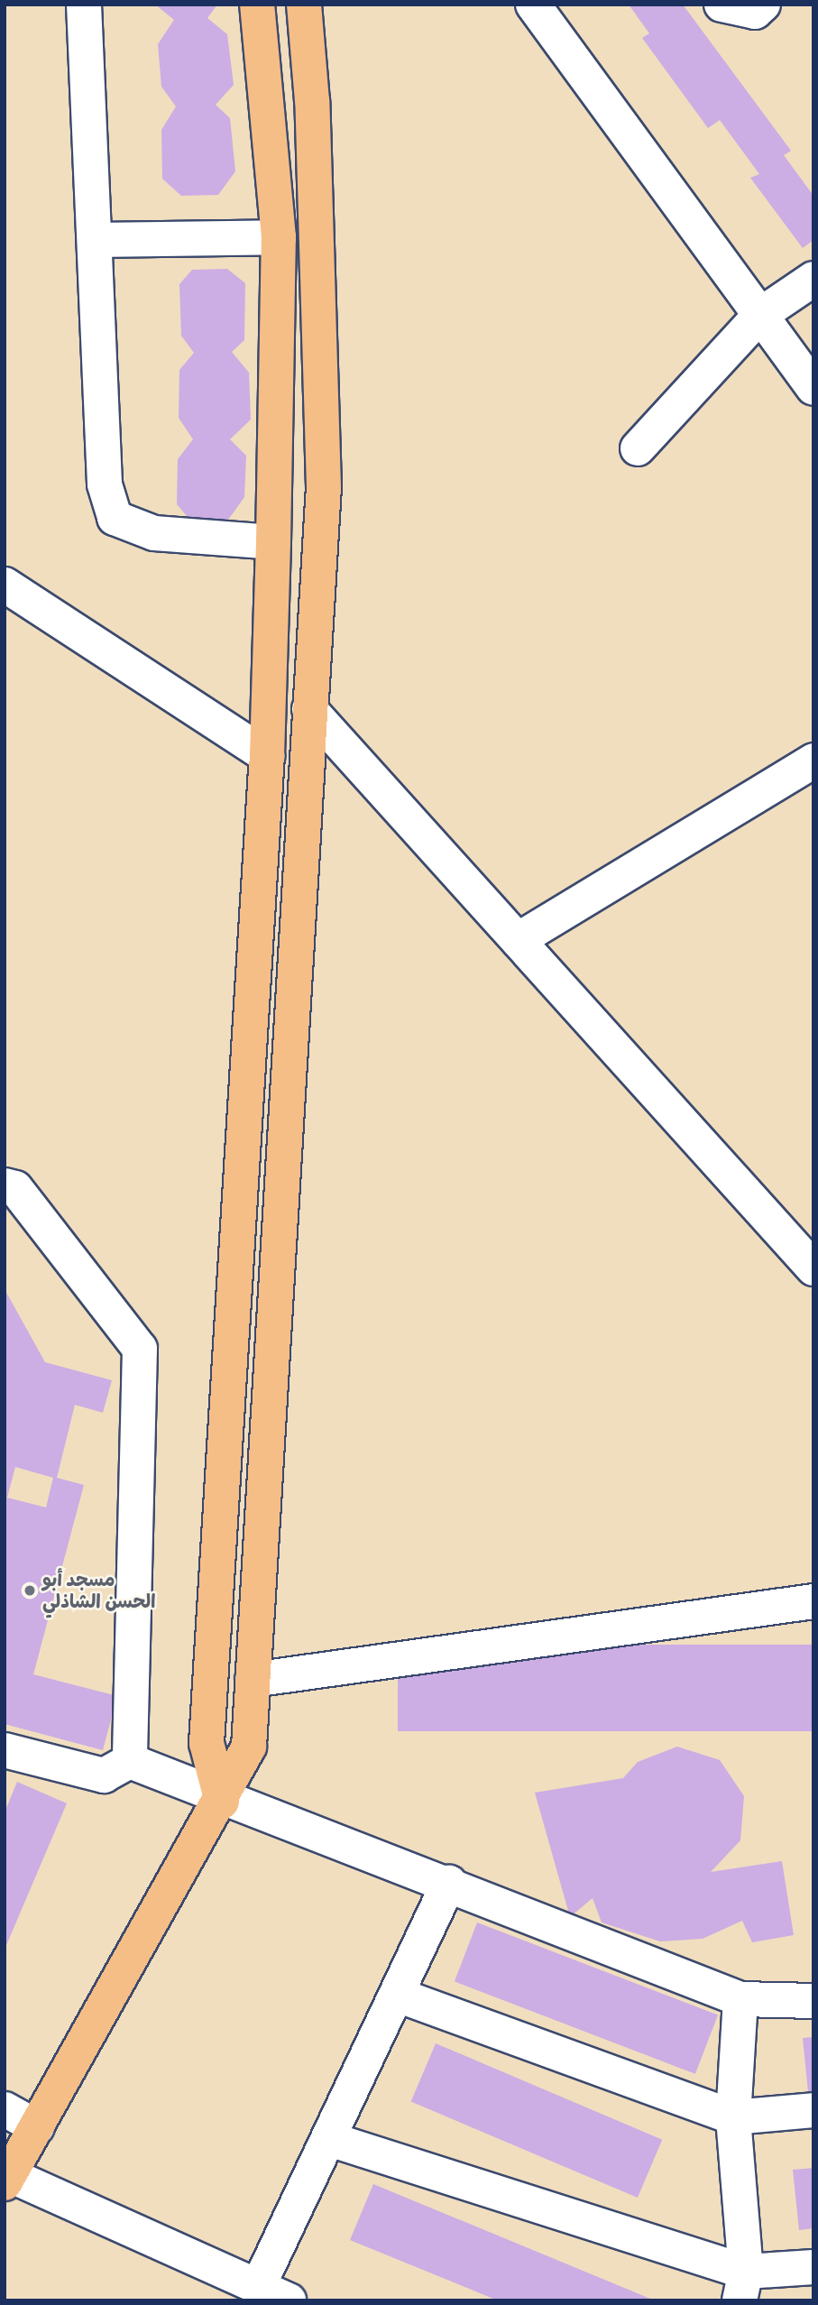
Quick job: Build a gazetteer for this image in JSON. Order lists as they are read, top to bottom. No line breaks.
{"places":["مسجد أبو الحسن الشاذلي"]}
